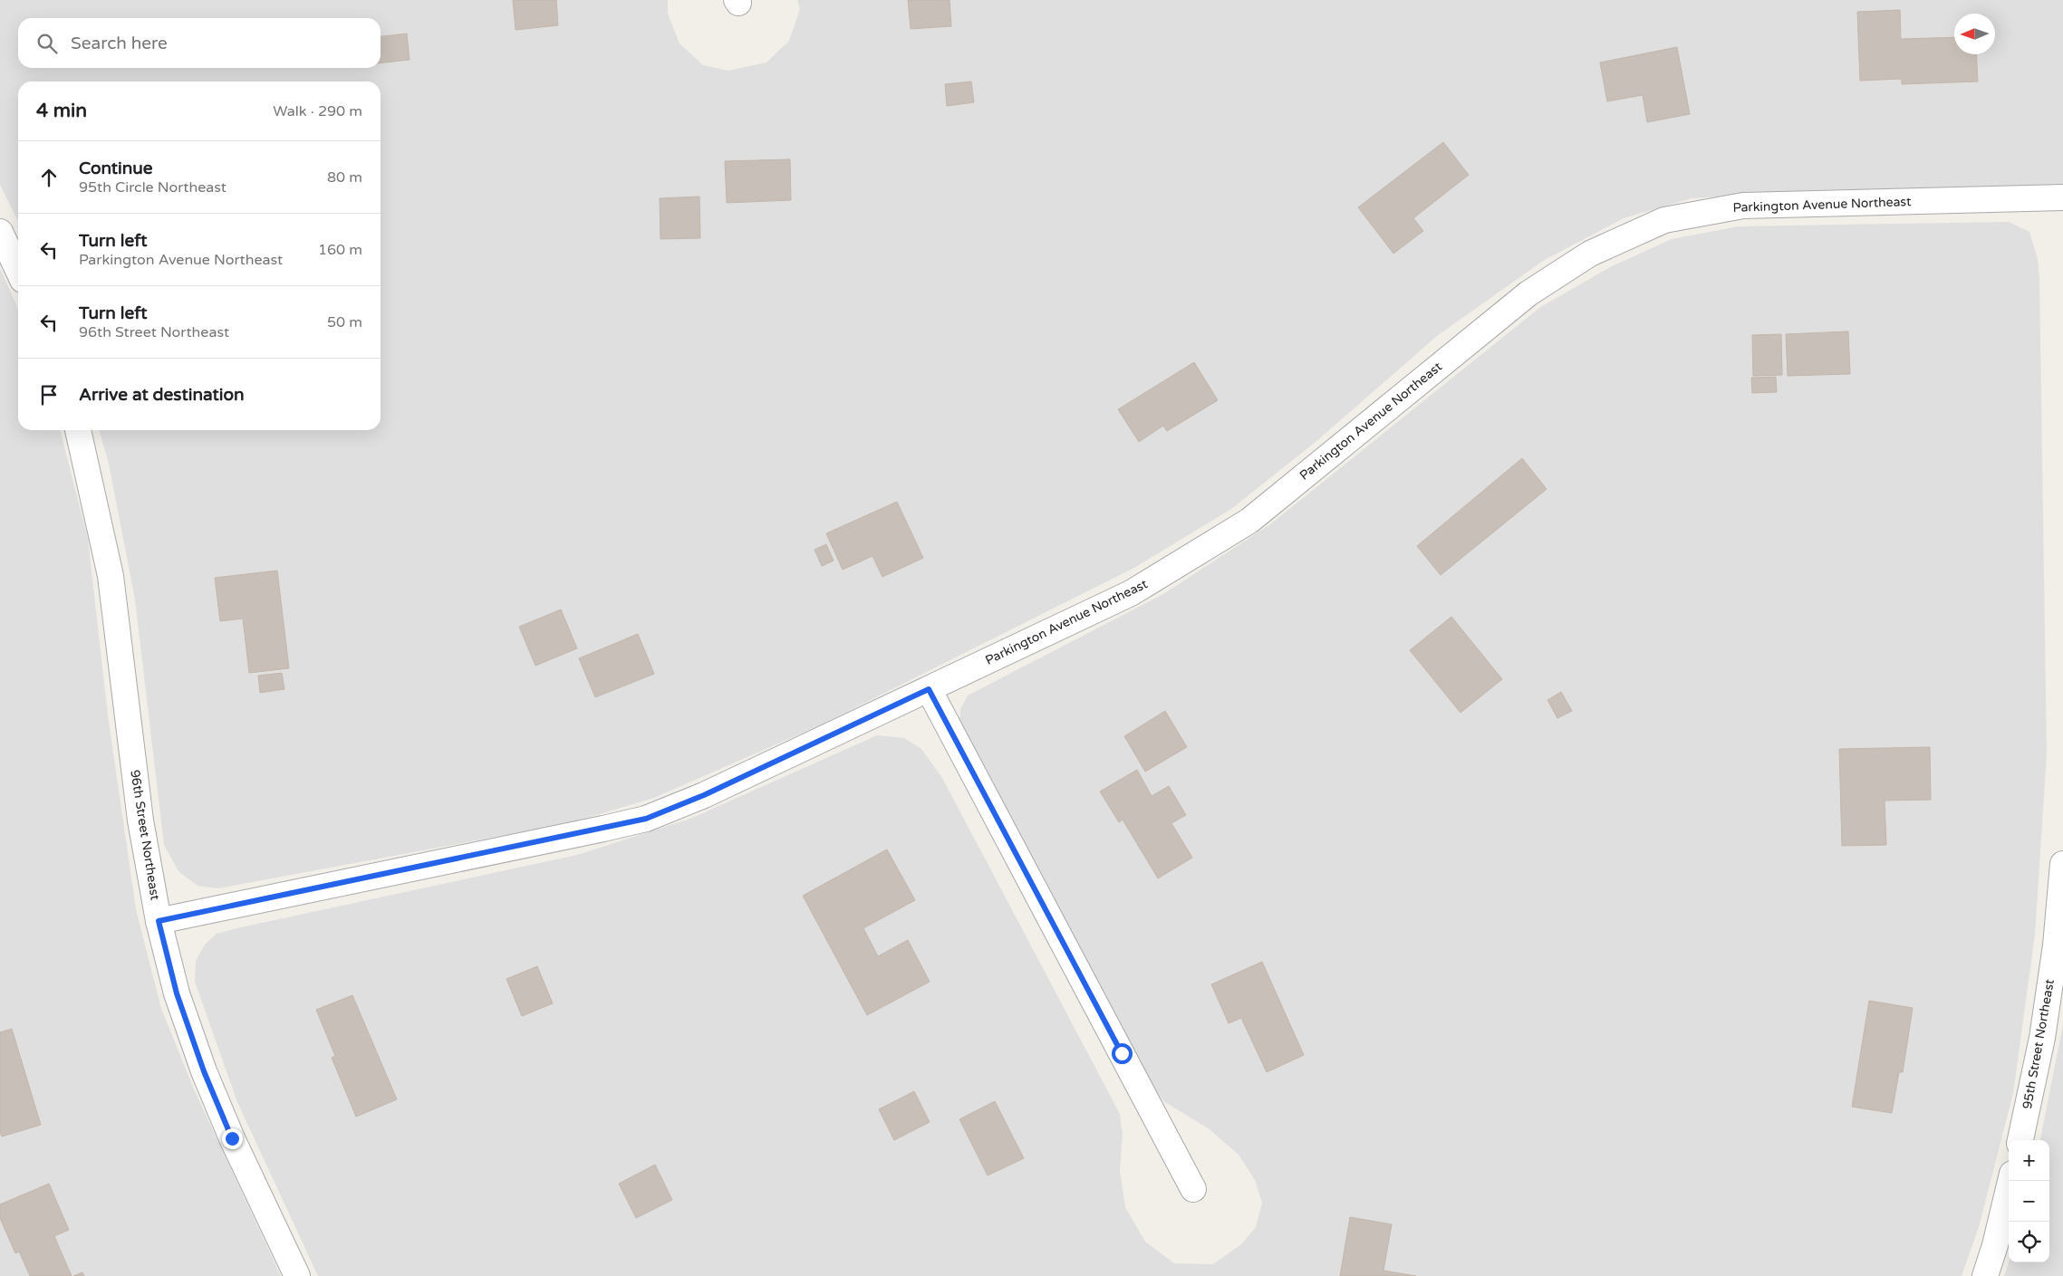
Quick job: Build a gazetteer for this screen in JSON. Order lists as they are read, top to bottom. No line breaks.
{"streets":{"street":["Parkington Avenue Northeast","96th Street Northeast","95th Street Northeast"]},"crossings":[["Parkington Avenue Northeast","96th Street Northeast"]],"north":"left","page":{"search":"Search here","heading":["4 min","Walk · 290 m"],"list":[["Continue","95th Circle Northeast","80 m"],["Turn left","Parkington Avenue Northeast","160 m"],["Turn left","96th Street Northeast","50 m"],"Arrive at destination"],"map_buttons":["+","−"]}}
